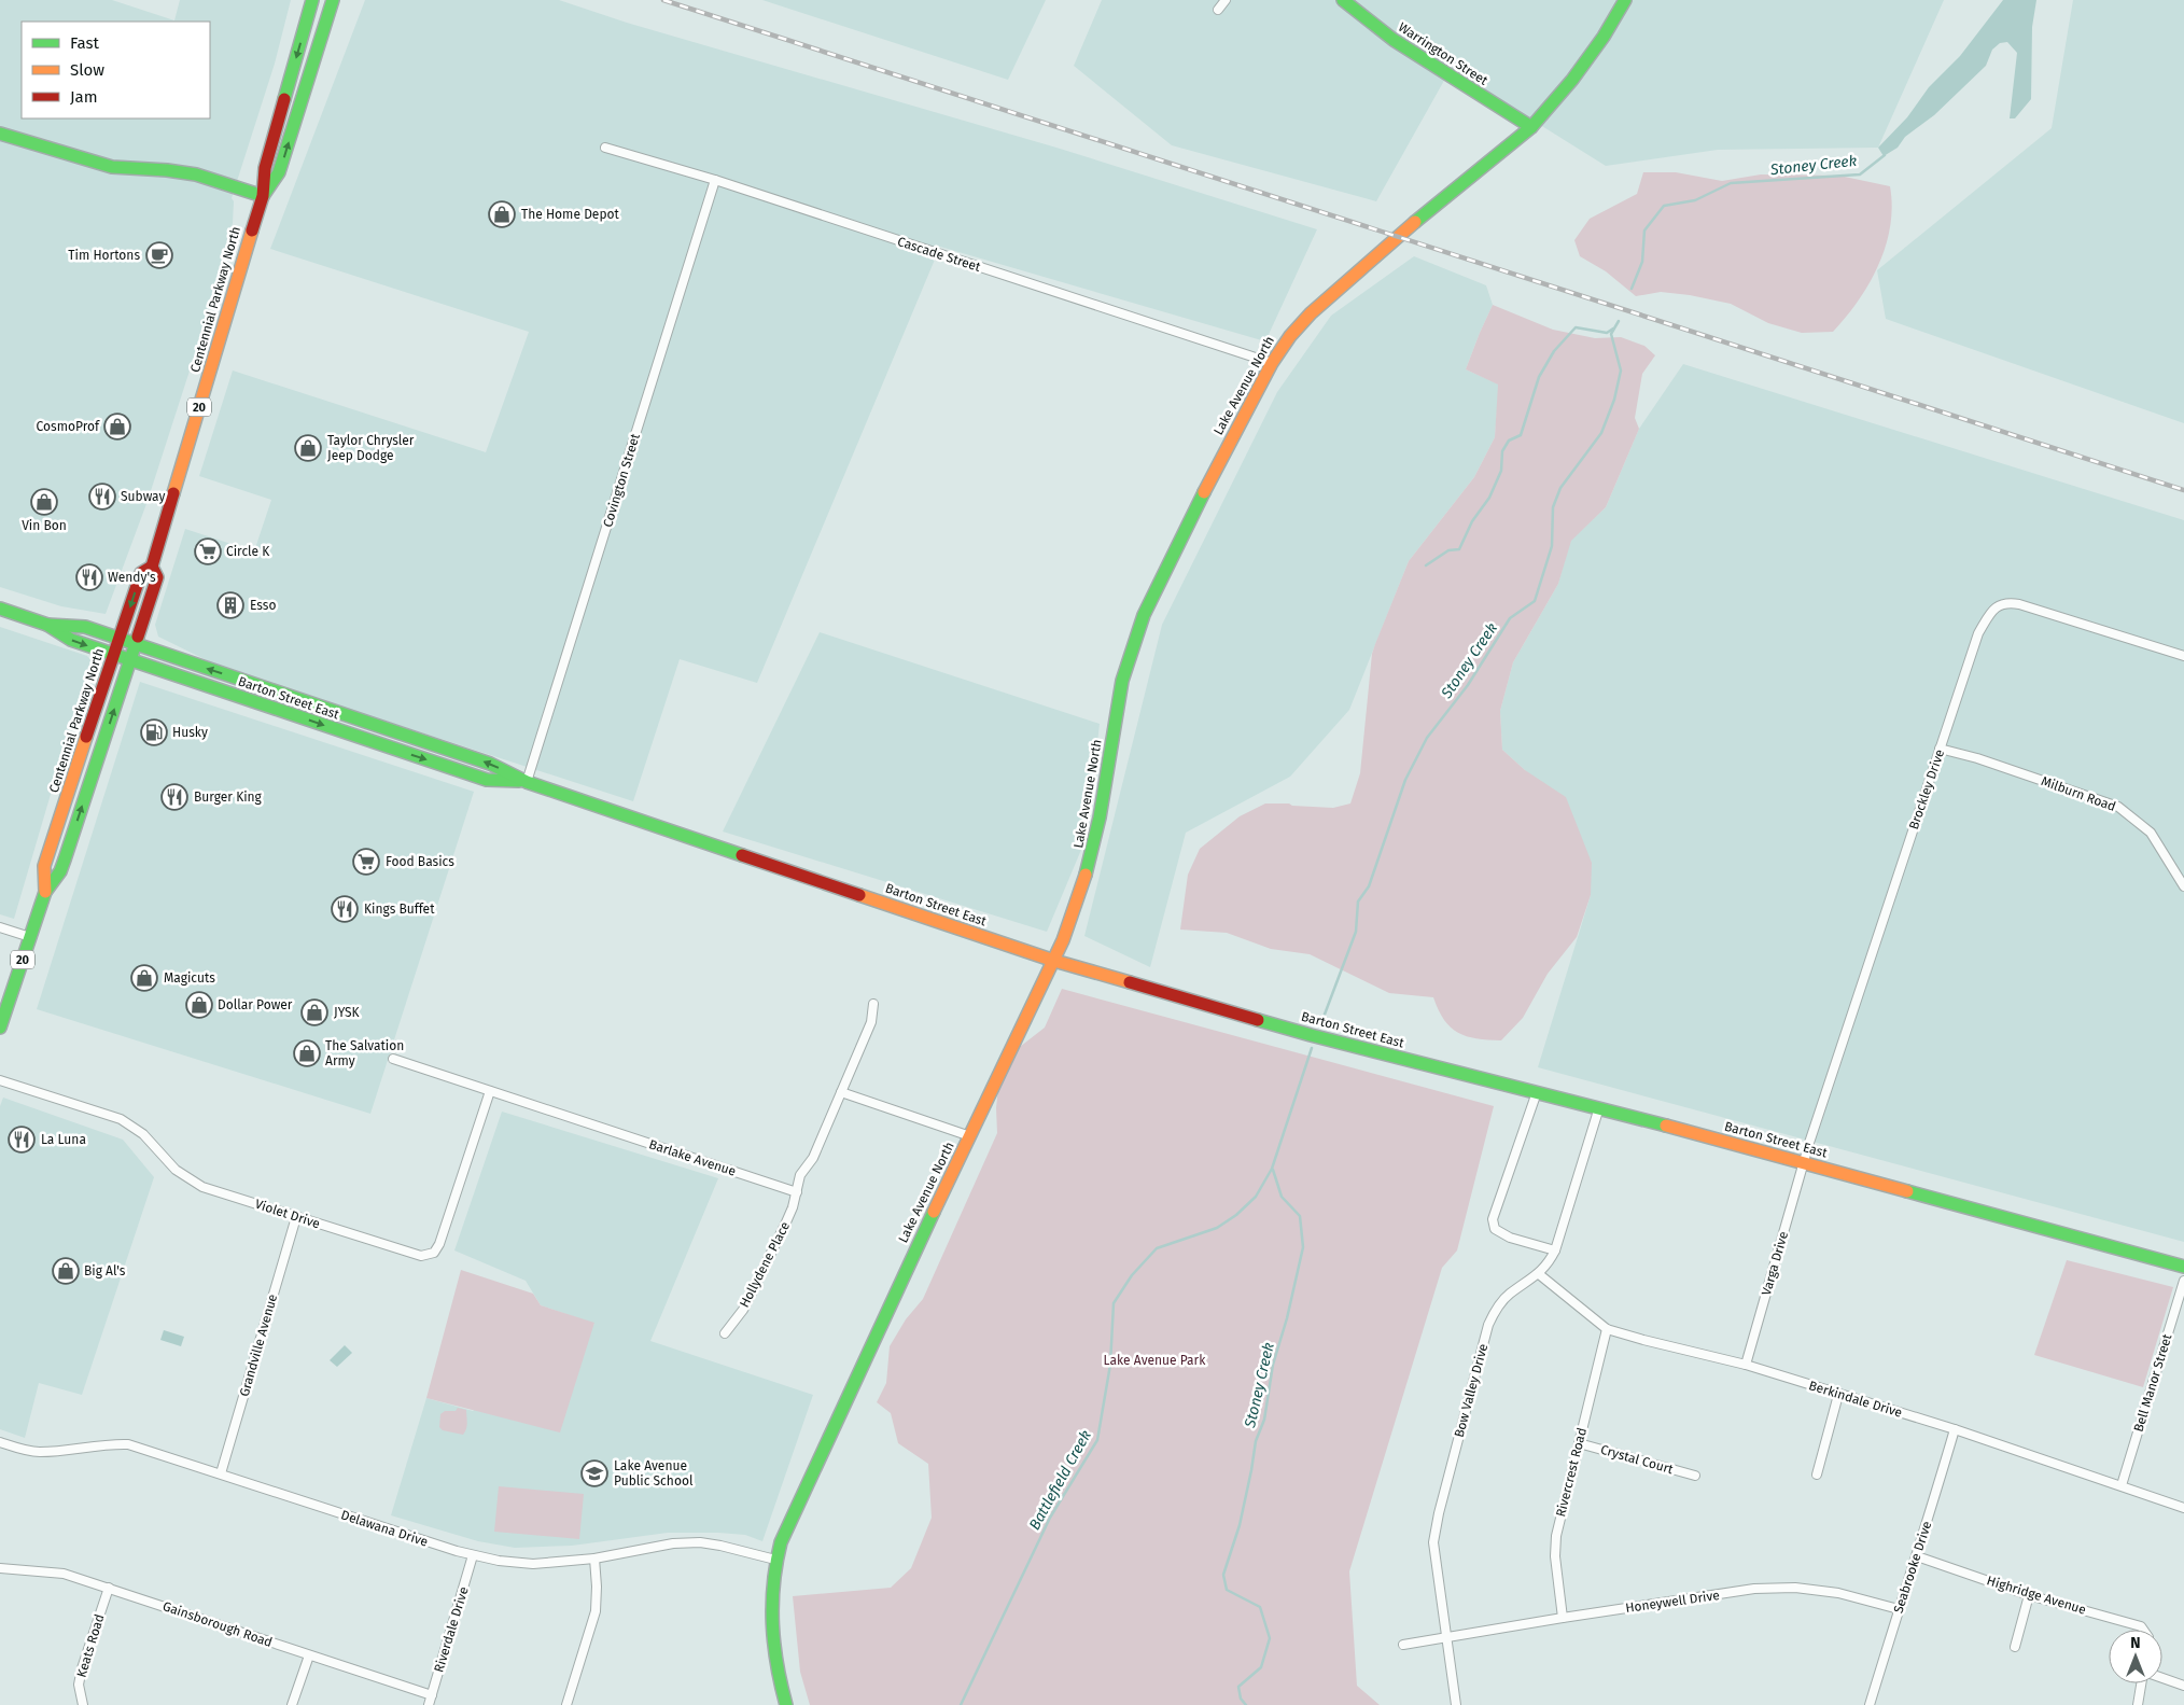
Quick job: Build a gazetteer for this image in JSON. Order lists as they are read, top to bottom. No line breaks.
{"streets":{"main road":["Warrington Street","Centennial Parkway North","Lake Avenue North","20","Barton Street East"],"street":["Cascade Street","Covington Street","Brockley Drive","Milburn Road","Barlake Avenue","Violet Drive","Varga Drive","Hollydene Place","Grandville Avenue","Bell Manor Street","Bow Valley Drive","Berkindale Drive","Crystal Court","Rivercrest Road","Delawana Drive","Seabrooke Drive","Highridge Avenue","Honeywell Drive","Gainsborough Road","Riverdale Drive","Keats Road"]},"crossings":[["Warrington Street","Lake Avenue North"],["Cascade Street","Lake Avenue North"],["Cascade Street","Covington Street"],["Centennial Parkway North","Barton Street East"],["Lake Avenue North","Barton Street East"],["Lake Avenue North","Delawana Drive"],["Covington Street","Barton Street East"],["Barton Street East","Brockley Drive"],["Barton Street East","Varga Drive"],["Barton Street East","Bow Valley Drive"],["Brockley Drive","Milburn Road"],["Brockley Drive","Varga Drive"],["Barlake Avenue","Violet Drive"],["Barlake Avenue","Hollydene Place"],["Violet Drive","Grandville Avenue"],["Varga Drive","Berkindale Drive"],["Grandville Avenue","Delawana Drive"],["Bell Manor Street","Berkindale Drive"],["Bow Valley Drive","Berkindale Drive"],["Bow Valley Drive","Honeywell Drive"],["Berkindale Drive","Rivercrest Road"],["Berkindale Drive","Seabrooke Drive"],["Crystal Court","Rivercrest Road"],["Rivercrest Road","Honeywell Drive"],["Delawana Drive","Riverdale Drive"],["Seabrooke Drive","Highridge Avenue"],["Seabrooke Drive","Honeywell Drive"],["Gainsborough Road","Riverdale Drive"],["Gainsborough Road","Keats Road"]],"water":["Stoney Creek","Battlefield Creek"],"parks":["Lake Avenue Park"],"places":{"shop":["The Home Depot","CosmoProf","Taylor Chrysler Jeep Dodge","Vin Bon","Magicuts","Dollar Power","JYSK","The Salvation Army","Big Al's"],"cafe":["Tim Hortons"],"restaurant":["Subway","Wendy's","Burger King","Kings Buffet","La Luna"],"supermarket":["Circle K","Food Basics"],"building":["Esso"],"fuel station":["Husky"],"school or university":["Lake Avenue Public School"]},"legend":["Fast","Slow","Jam"],"north":"top"}
